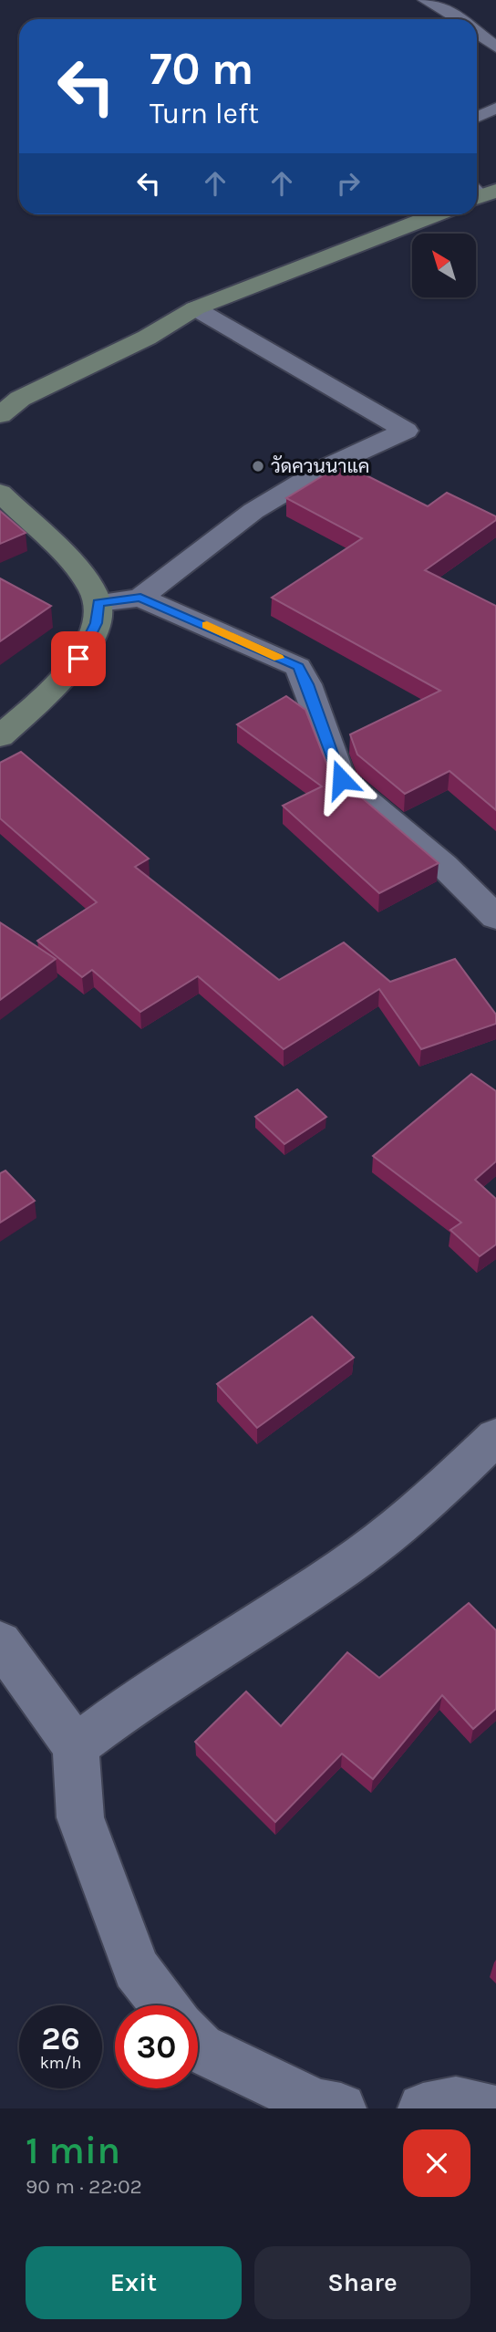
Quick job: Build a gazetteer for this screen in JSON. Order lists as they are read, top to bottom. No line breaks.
{"places":["วัดควนนาแค"],"north":"top left","page":{"turn":["70 m","Turn left"],"speed":"26 km/h","limit":"30","heading":["1 min","90 m · 22:02"],"buttons":["Exit","Share"]}}
